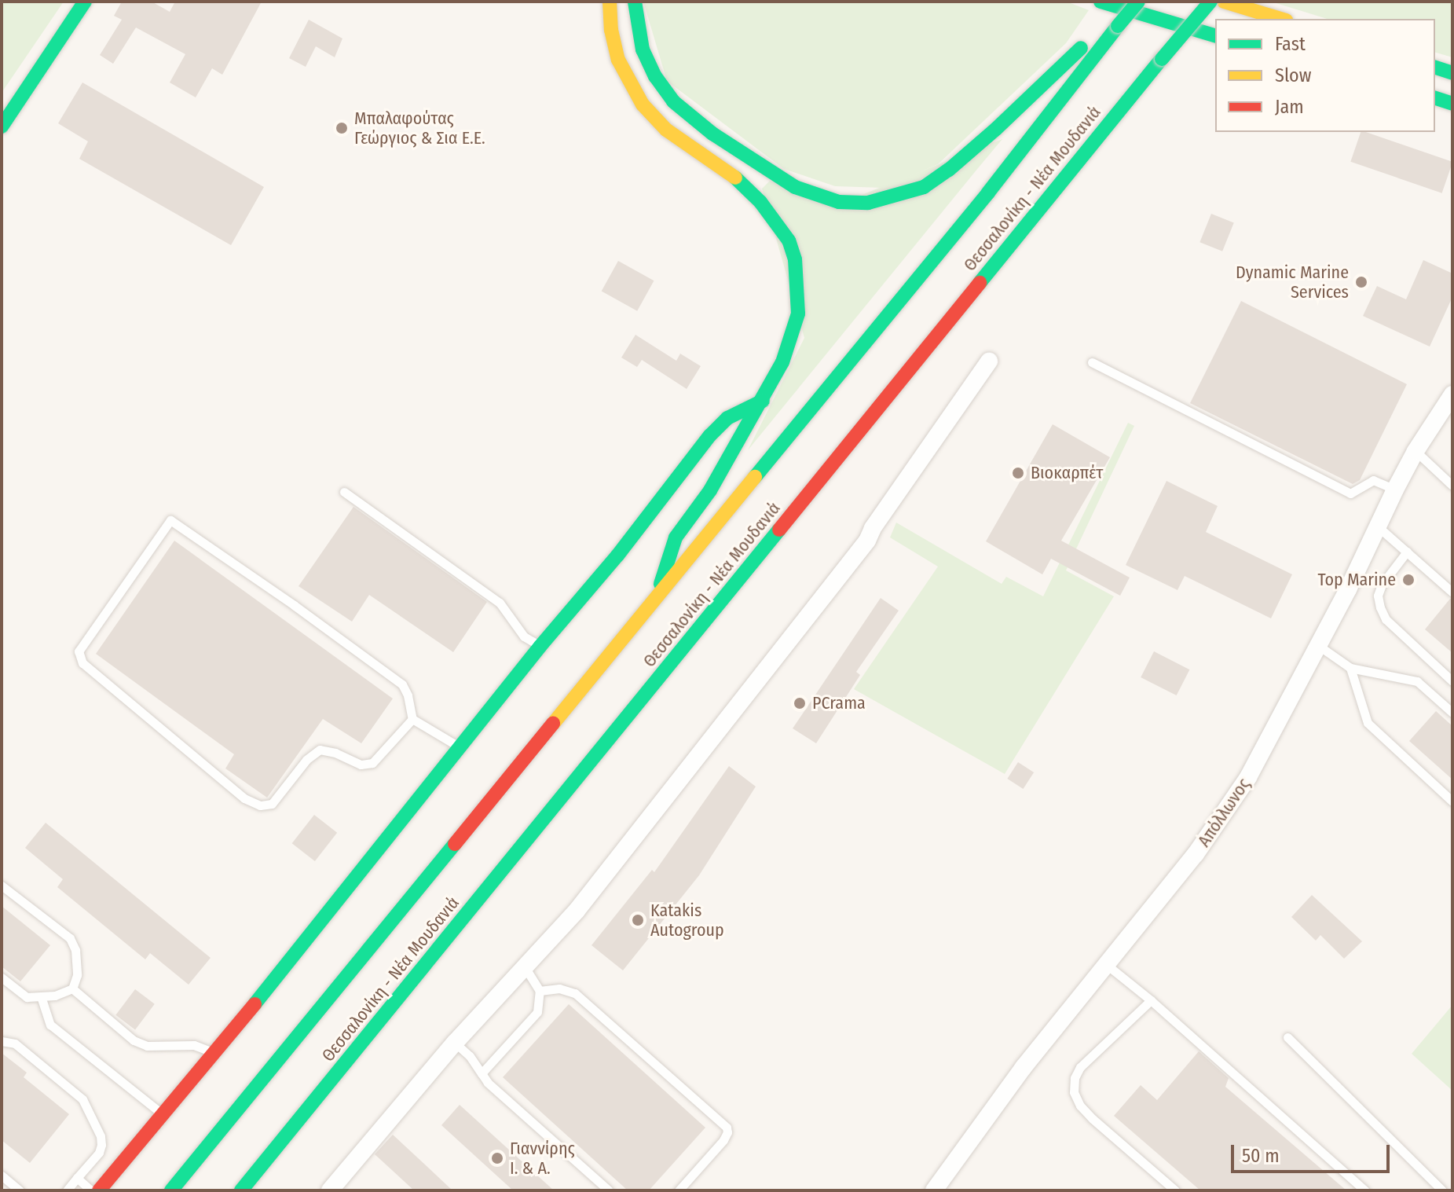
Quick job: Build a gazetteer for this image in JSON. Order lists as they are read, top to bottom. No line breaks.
{"streets":{"main road":["Θεσσαλονίκη - Νέα Μουδανιά"],"street":["Απόλλωνος"]},"places":["Μπαλαφούτας Γεώργιος & Σια Ε.Ε.","Dynamic Marine Services","Βιοκαρπέτ","Top Marine","PCrama","Katakis Autogroup","Γιαννίρης Ι. & Α."],"legend":["Fast","Slow","Jam"],"scale_bar":"50 m"}
